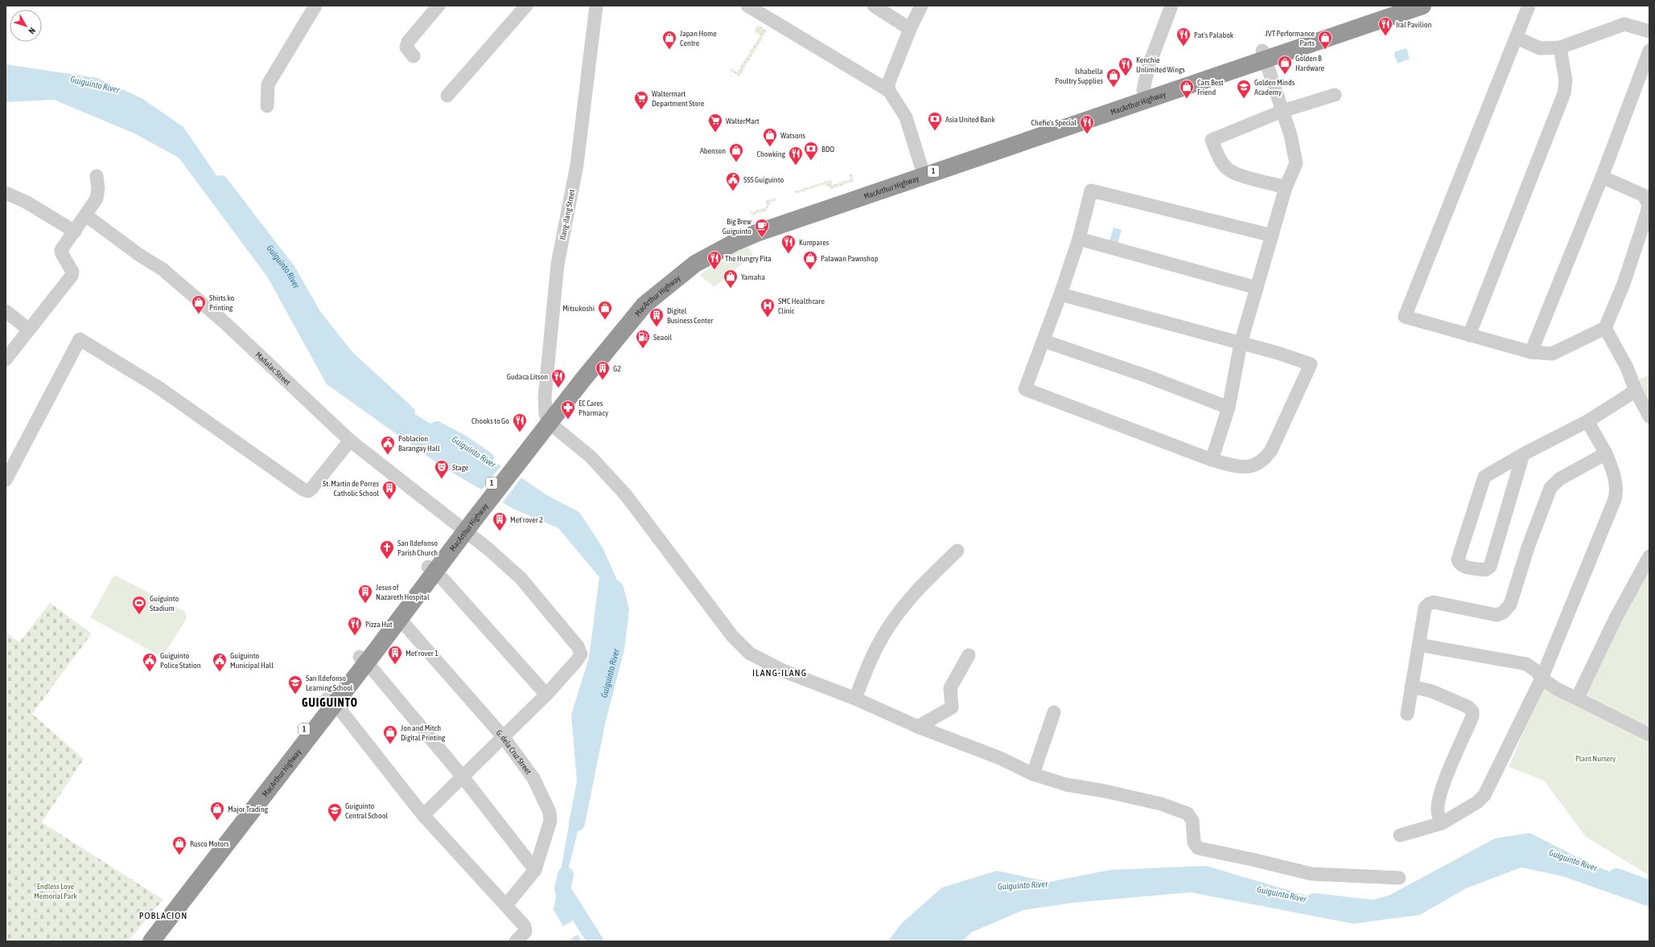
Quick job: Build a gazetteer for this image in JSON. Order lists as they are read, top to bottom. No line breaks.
{"streets":{"highway":["MacArthur Highway","1"],"street":["Ilang-ilang Street","Mañalac Street","G. dela Cruz Street"]},"crossings":[["MacArthur Highway","Ilang-ilang Street"],["MacArthur Highway","Mañalac Street"],["MacArthur Highway","G. dela Cruz Street"]],"districts":["ILANG-ILANG","GUIGUINTO","POBLACION"],"water":["Guiguinto River"],"parks":["Plant Nursery","Endless Love Memorial Park"],"places":{"restaurant":["Iral Pavilion","Pat's Palabok","Kenchie Unlimited Wings","Chefie's Special","Chowking","Kumpares","The Hungry Pita","Gudaca Litson","Chooks to Go","Pizza Hut"],"shop":["Japan Home Centre","JVT Performance Parts","Golden B Hardware","Ishabella Poultry Supplies","Cars Best Friend","Watsons","Abenson","Palawan Pawnshop","Yamaha","Shirts.ko Printing","Mitsukoshi","Jon and Mitch Digital Printing","Major Trading","Rusco Motors"],"school or university":["Golden Minds Academy","San Ildefonso Learning School","Guiguinto Central School"],"supermarket":["Waltermart Department Store","WalterMart"],"bank":["Asia United Bank","BDO"],"public building":["SSS Guiguinto","Poblacion Barangay Hall","Guiguinto Police Station","Guiguinto Municipal Hall"],"cafe":["Big Brew Guiguinto"],"hospital":["SMC Healthcare Clinic"],"building":["Digitel Business Center","G2","St. Martin de Porres Catholic School","Met'rover 2","Jesus of Nazareth Hospital","Met'rover 1"],"fuel station":["Seaoil"],"pharmacy":["EC Cares Pharmacy"],"theatre":["Stage"],"church":["San Ildefonso Parish Church"],"sports":["Guiguinto Stadium"]},"north":"bottom right"}
